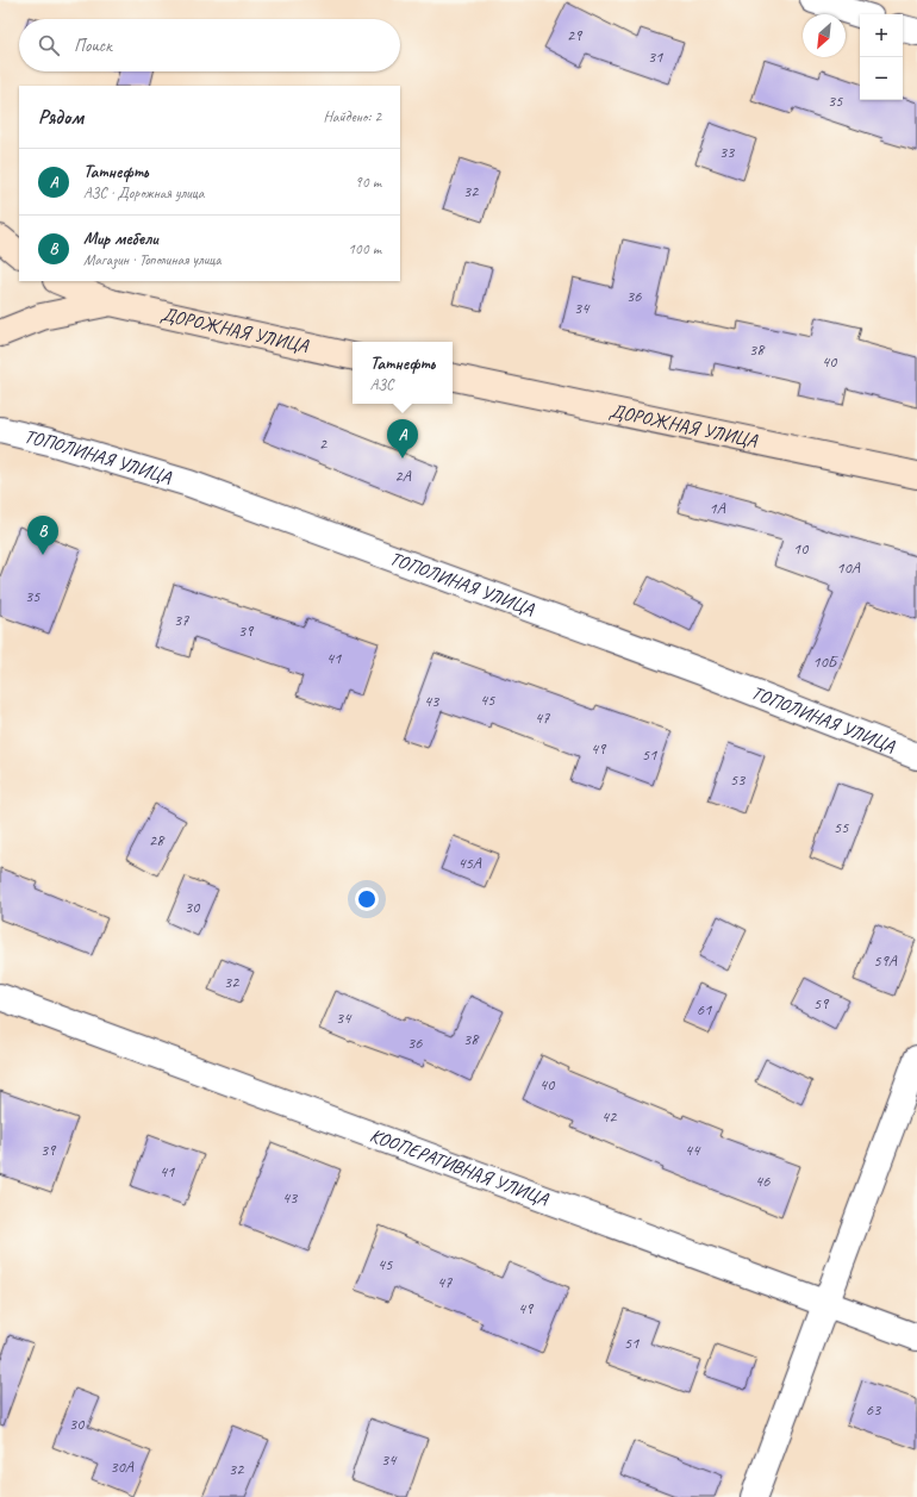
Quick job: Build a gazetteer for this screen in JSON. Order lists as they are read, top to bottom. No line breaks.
{"streets":{"main road":["ДОРОЖНАЯ УЛИЦА"],"street":["ТОПОЛИНАЯ УЛИЦА","КООПЕРАТИВНАЯ УЛИЦА"]},"house_numbers":["29","31","35","33","32","36","34","38","40","2","2А","1А","10","10А","35","37","39","41","10Б","45","43","47","49","51","53","55","28","45А","30","59А","32","59","61","34","38","36","40","42","39","44","41","46","43","45","47","49","51","63","30","34","30А","32"],"north":"bottom left","page":{"map_buttons":["+","−"],"search":"Поиск","heading":["Рядом","Найдено: 2"],"list":[{"mark":"A","name":"Татнефть","note":"АЗС · Дорожная улица","value":"90 m"},{"mark":"B","name":"Мир мебели","note":"Магазин · Тополиная улица","value":"100 m"}],"popup":["Татнефть","АЗС"],"pins":["A","B"]}}
